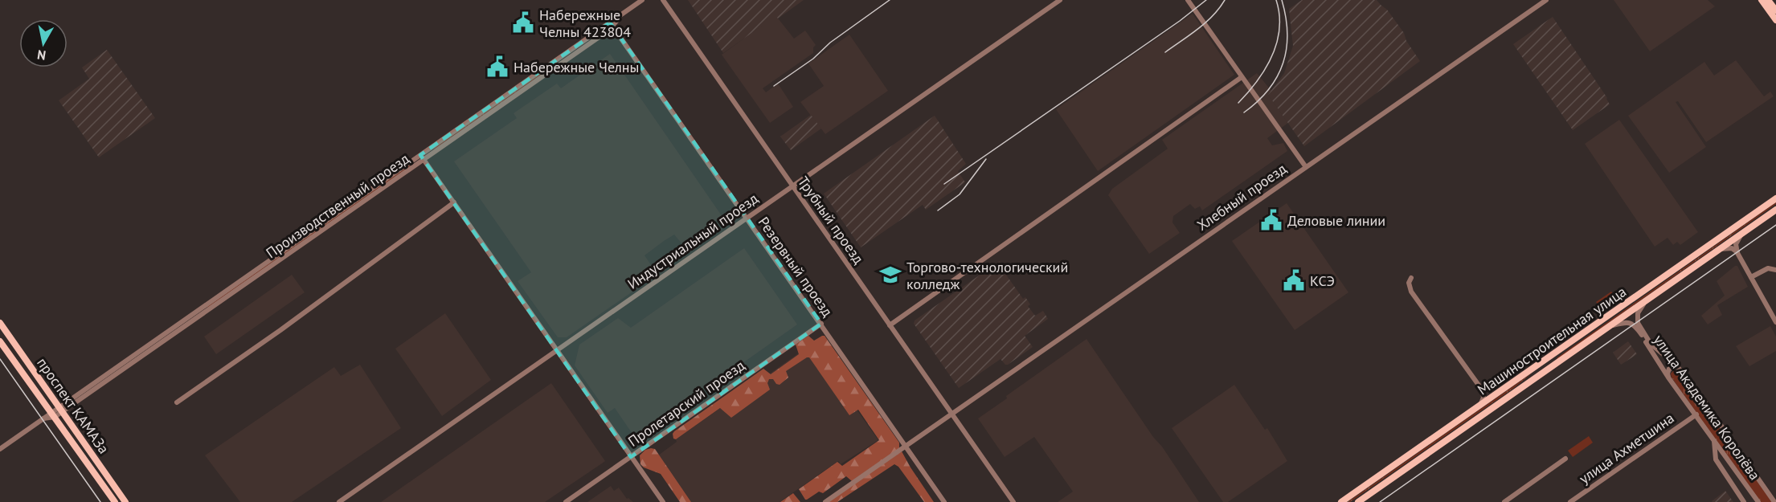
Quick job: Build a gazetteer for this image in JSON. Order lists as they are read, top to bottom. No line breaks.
{"streets":{"main road":["Машиностроительная улица","проспект КАМАЗа"],"street":["Хлебный проезд","Производственный проезд","Трубный проезд","Индустриальный проезд","Резервный проезд","Пролетарский проезд","улица Академика Королёва","улица Ахметшина"]},"crossings":[["Хлебный проезд","Трубный проезд"],["Хлебный проезд","Резервный проезд"],["Производственный проезд","Резервный проезд"],["Производственный проезд","проспект КАМАЗа"],["Трубный проезд","Индустриальный проезд"],["Индустриальный проезд","Резервный проезд"],["Резервный проезд","Пролетарский проезд"],["улица Академика Королёва","улица Ахметшина"]],"places":{"public building":["Набережные Челны 423804","Набережные Челны","Деловые линии","КСЭ"],"school or university":["Торгово-технологический колледж"]},"north":"bottom"}
